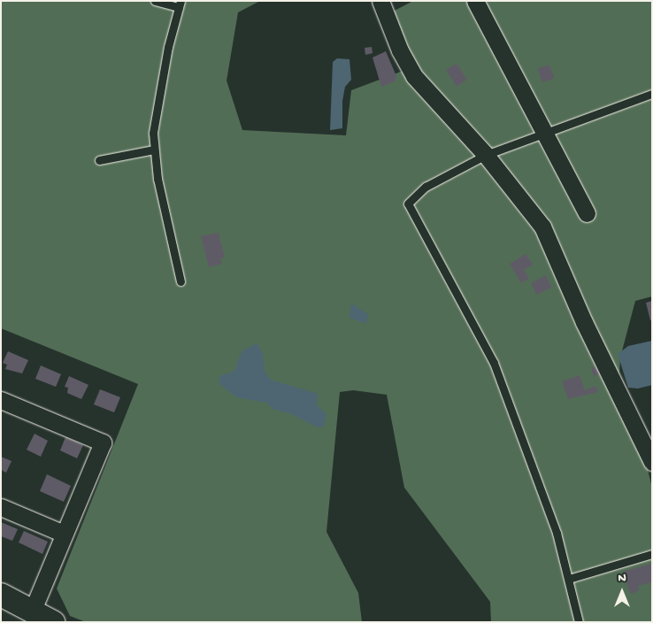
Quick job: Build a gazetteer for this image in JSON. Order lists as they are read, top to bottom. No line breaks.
{"north":"top"}
